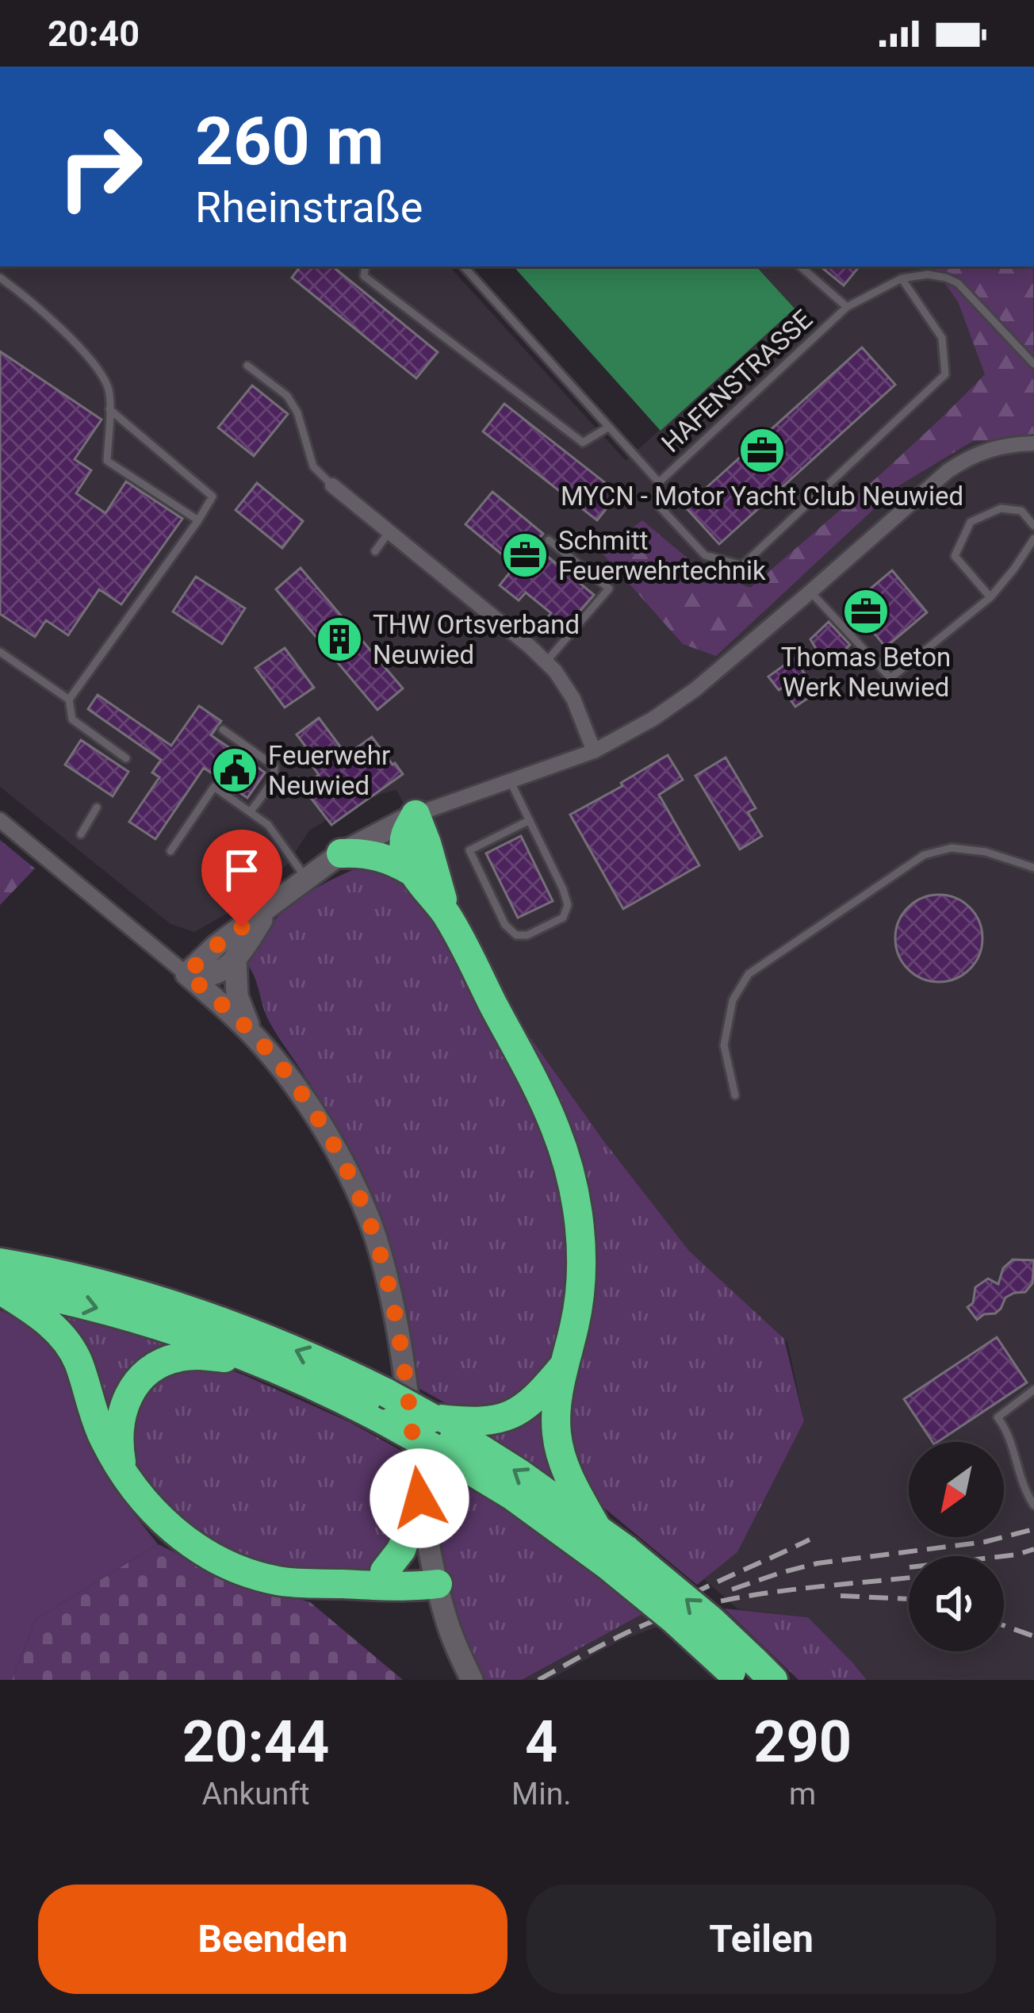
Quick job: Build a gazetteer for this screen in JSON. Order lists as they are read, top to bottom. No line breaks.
{"streets":{"lane":["HAFENSTRASSE"]},"places":{"office":["MYCN - Motor Yacht Club Neuwied","Schmitt Feuerwehrtechnik","Thomas Beton Werk Neuwied"],"building":["THW Ortsverband Neuwied"],"public building":["Feuerwehr Neuwied"]},"north":"bottom left","page":{"status":"20:40","turn":["260 m","Rheinstraße"],"eta":["20:44","Ankunft","4","Min.","290","m"],"buttons":["Beenden","Teilen"]}}
